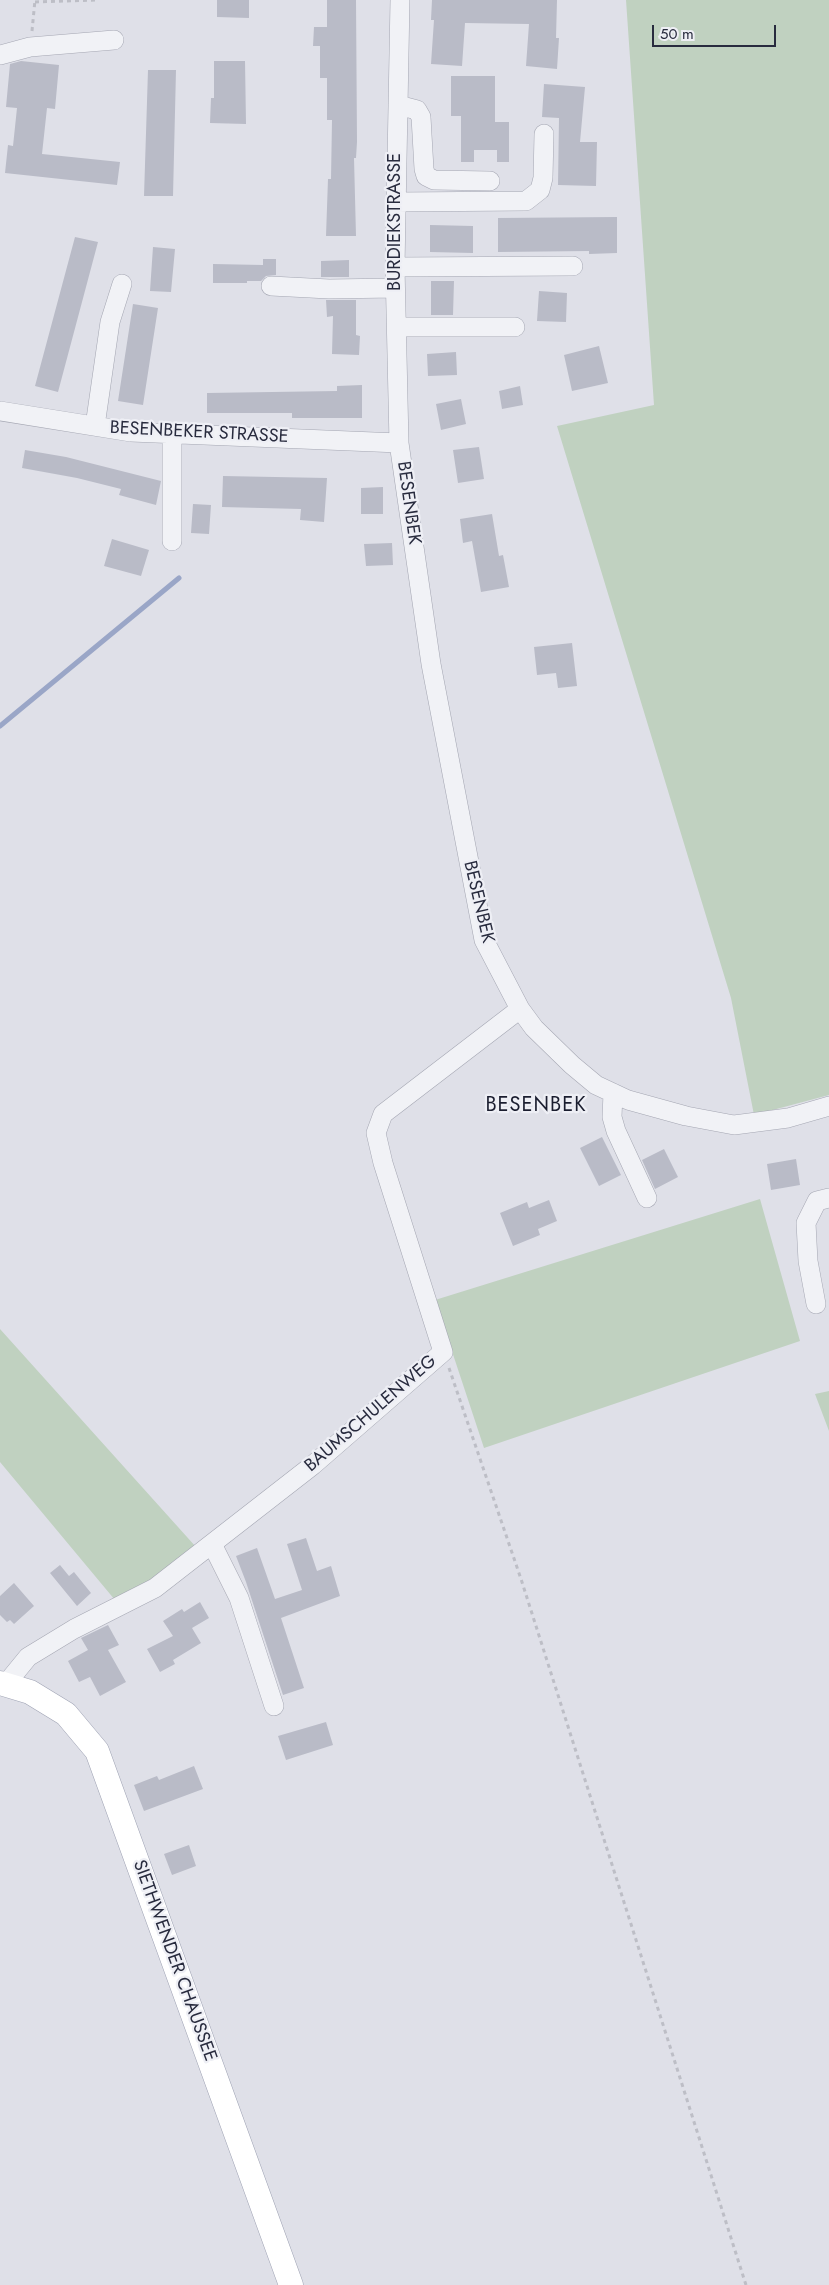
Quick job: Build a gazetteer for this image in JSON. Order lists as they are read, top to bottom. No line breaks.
{"streets":{"main road":["SIETHWENDER CHAUSSEE"],"street":["BURDIEKSTRASSE","BESENBEKER STRASSE","BESENBEK","BAUMSCHULENWEG"]},"crossings":[["BURDIEKSTRASSE","BESENBEKER STRASSE"],["BURDIEKSTRASSE","BESENBEK"],["BESENBEKER STRASSE","BESENBEK"],["BESENBEK","BAUMSCHULENWEG"],["BAUMSCHULENWEG","SIETHWENDER CHAUSSEE"]],"districts":["BESENBEK"],"scale_bar":"50 m"}
